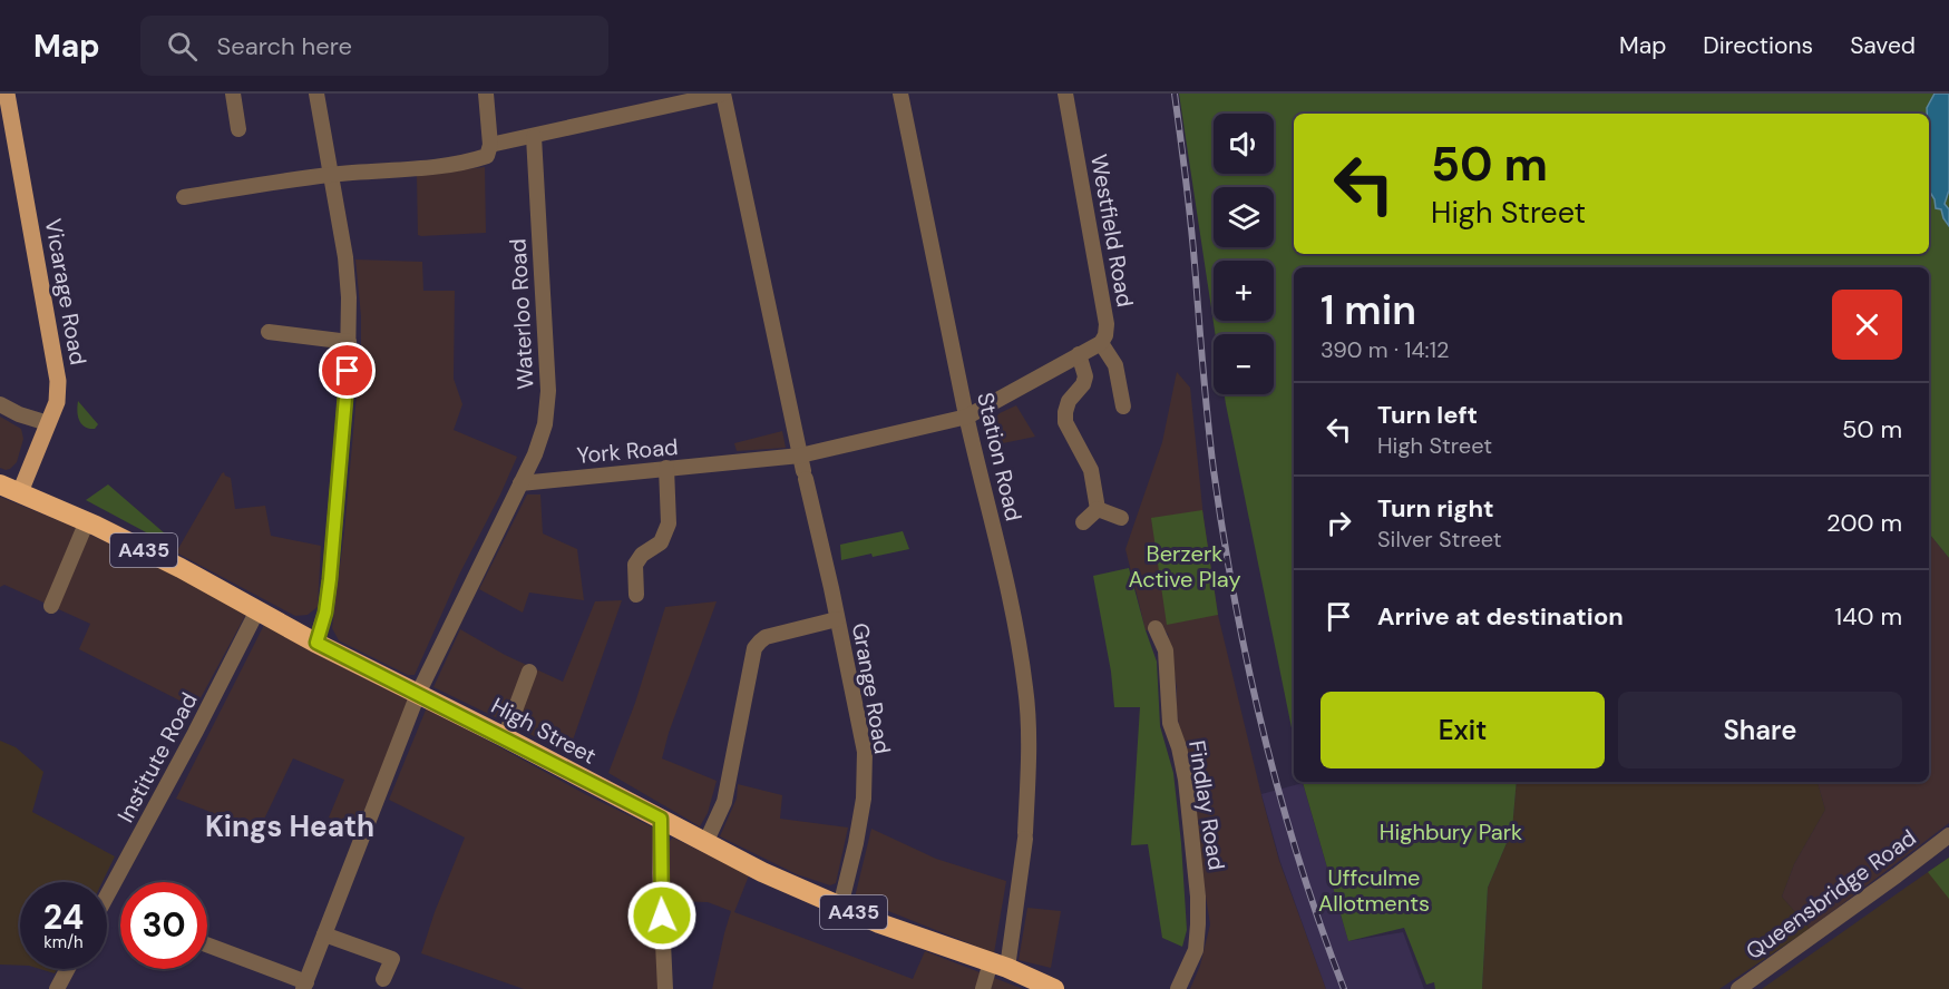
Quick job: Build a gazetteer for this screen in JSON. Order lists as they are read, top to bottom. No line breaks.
{"streets":{"highway":["A435","High Street"],"main road":["Vicarage Road"],"street":["Westfield Road","Waterloo Road","York Road","Station Road","Grange Road","Institute Road","Findlay Road","Queensbridge Road"]},"crossings":[["Vicarage Road","A435"],["Vicarage Road","High Street"],["Waterloo Road","York Road"],["York Road","Station Road"],["York Road","Grange Road"],["Station Road","High Street"],["A435","High Street"],["Grange Road","High Street"],["High Street","Institute Road"]],"districts":["Kings Heath"],"parks":["Berzerk Active Play","Highbury Park","Uffculme Allotments"],"page":{"header":"Map","search":"Search here","nav":["Map","Directions","Saved"],"map_buttons":["+","−"],"turn":["50 m","High Street"],"heading":["1 min","390 m · 14:12"],"list":[{"name":"Turn left","note":"High Street","value":"50 m"},{"name":"Turn right","note":"Silver Street","value":"200 m"},{"name":"Arrive at destination","value":"140 m"}],"buttons":["Exit","Share"],"speed":"24 km/h","limit":"30"}}
